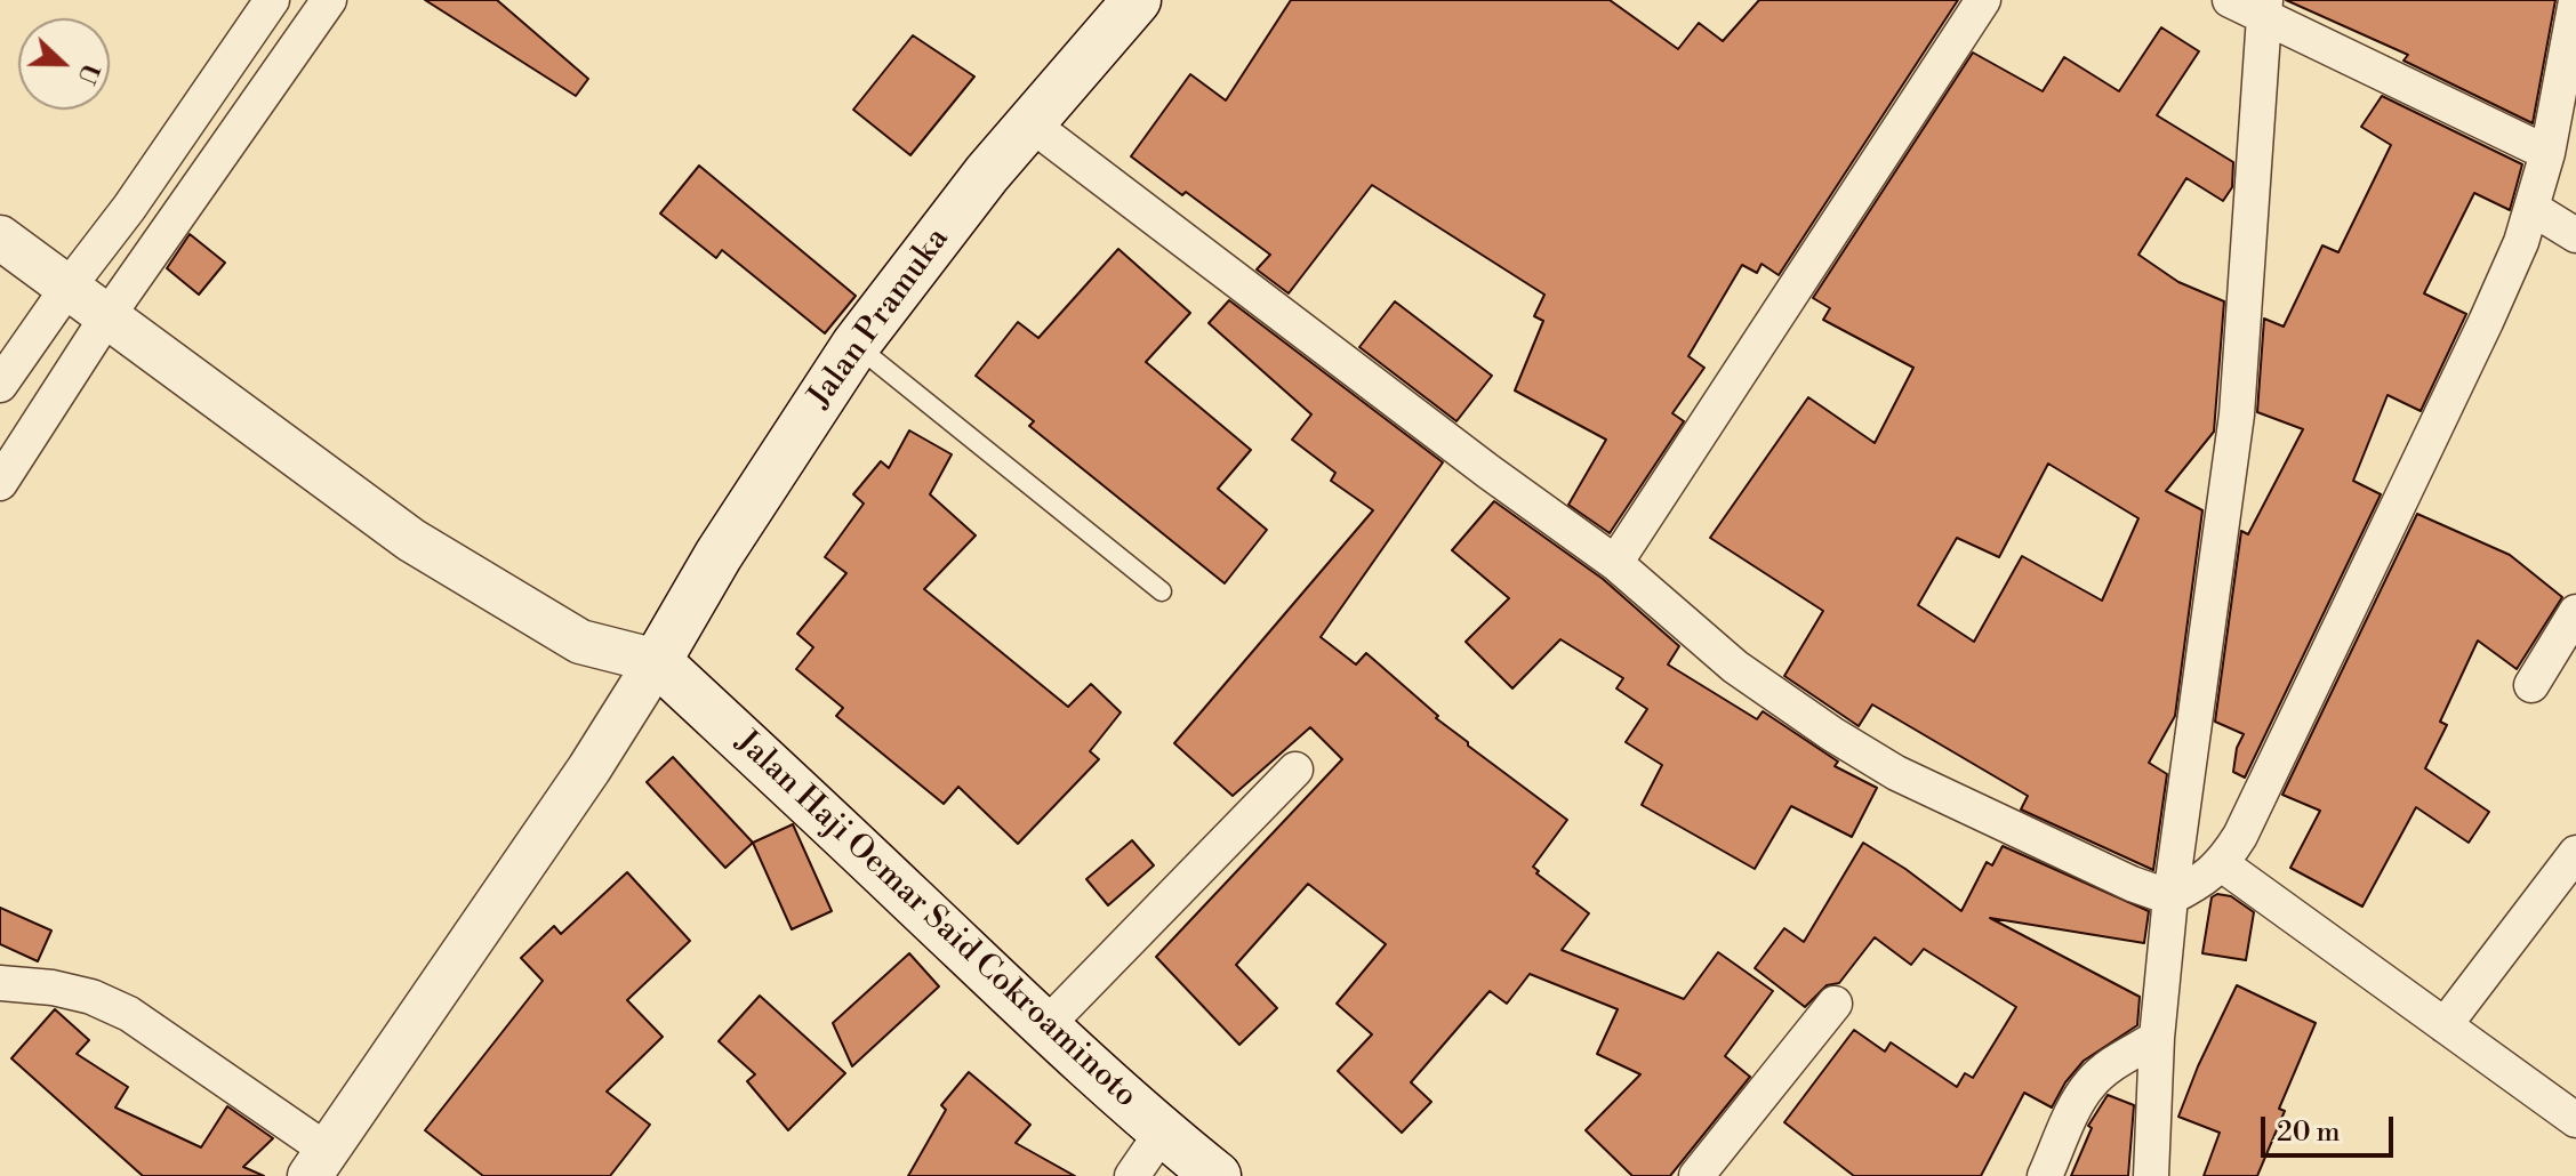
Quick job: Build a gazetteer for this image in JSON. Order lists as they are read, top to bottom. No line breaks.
{"streets":{"main road":["Jalan Pramuka","Jalan Haji Oemar Said Cokroaminoto"]},"crossings":[["Jalan Pramuka","Jalan Haji Oemar Said Cokroaminoto"]],"scale_bar":"20 m","north":"right"}
